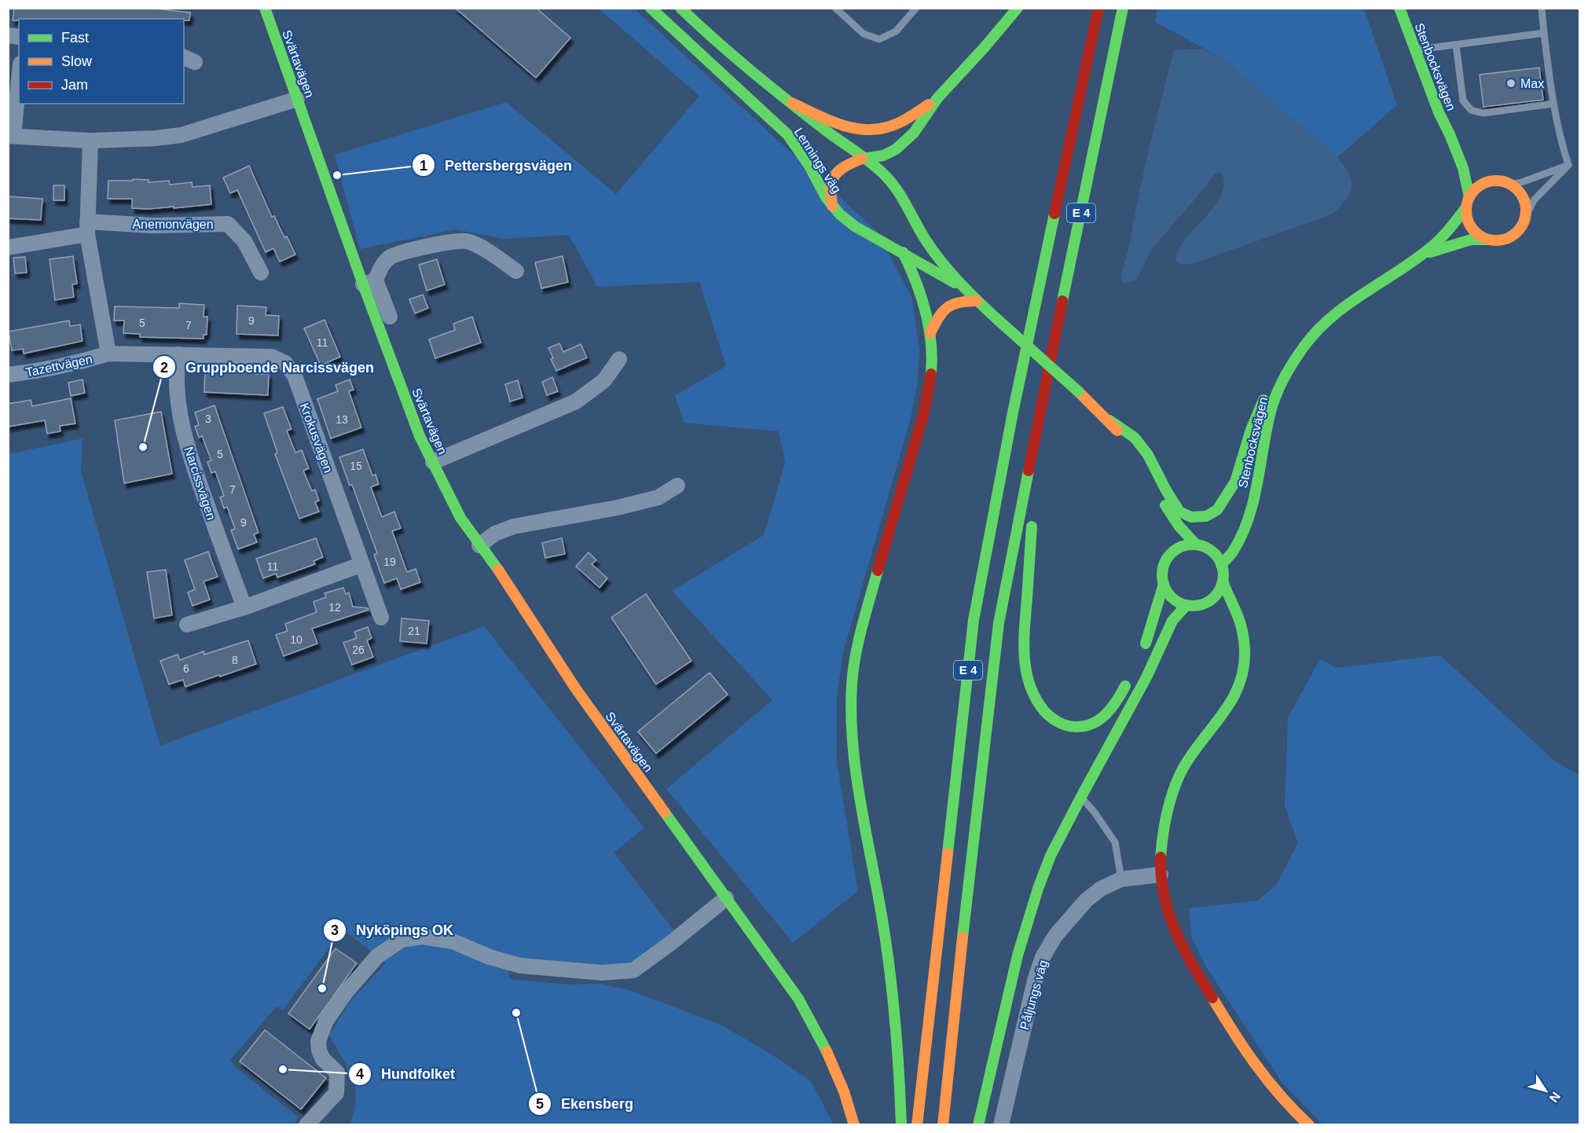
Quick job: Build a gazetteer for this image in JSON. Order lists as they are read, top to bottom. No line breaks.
{"streets":{"main road":["Svärtavägen","Stenbocksvägen","Lennings väg","E 4"],"street":["Anemonvägen","Tazettvägen","Krokusvägen","Narcissvägen","Påljungs väg"]},"crossings":[["Tazettvägen","Krokusvägen"],["Krokusvägen","Narcissvägen"]],"places":["Max","Pettersbergsvägen","Gruppboende Narcissvägen","Nyköpings OK","Ekensberg","Hundfolket"],"house_numbers":["9","5","7","11","3","13","5","15","7","9","19","11","12","21","10","26","8","6"],"legend":["Fast","Slow","Jam"],"north":"bottom right"}
